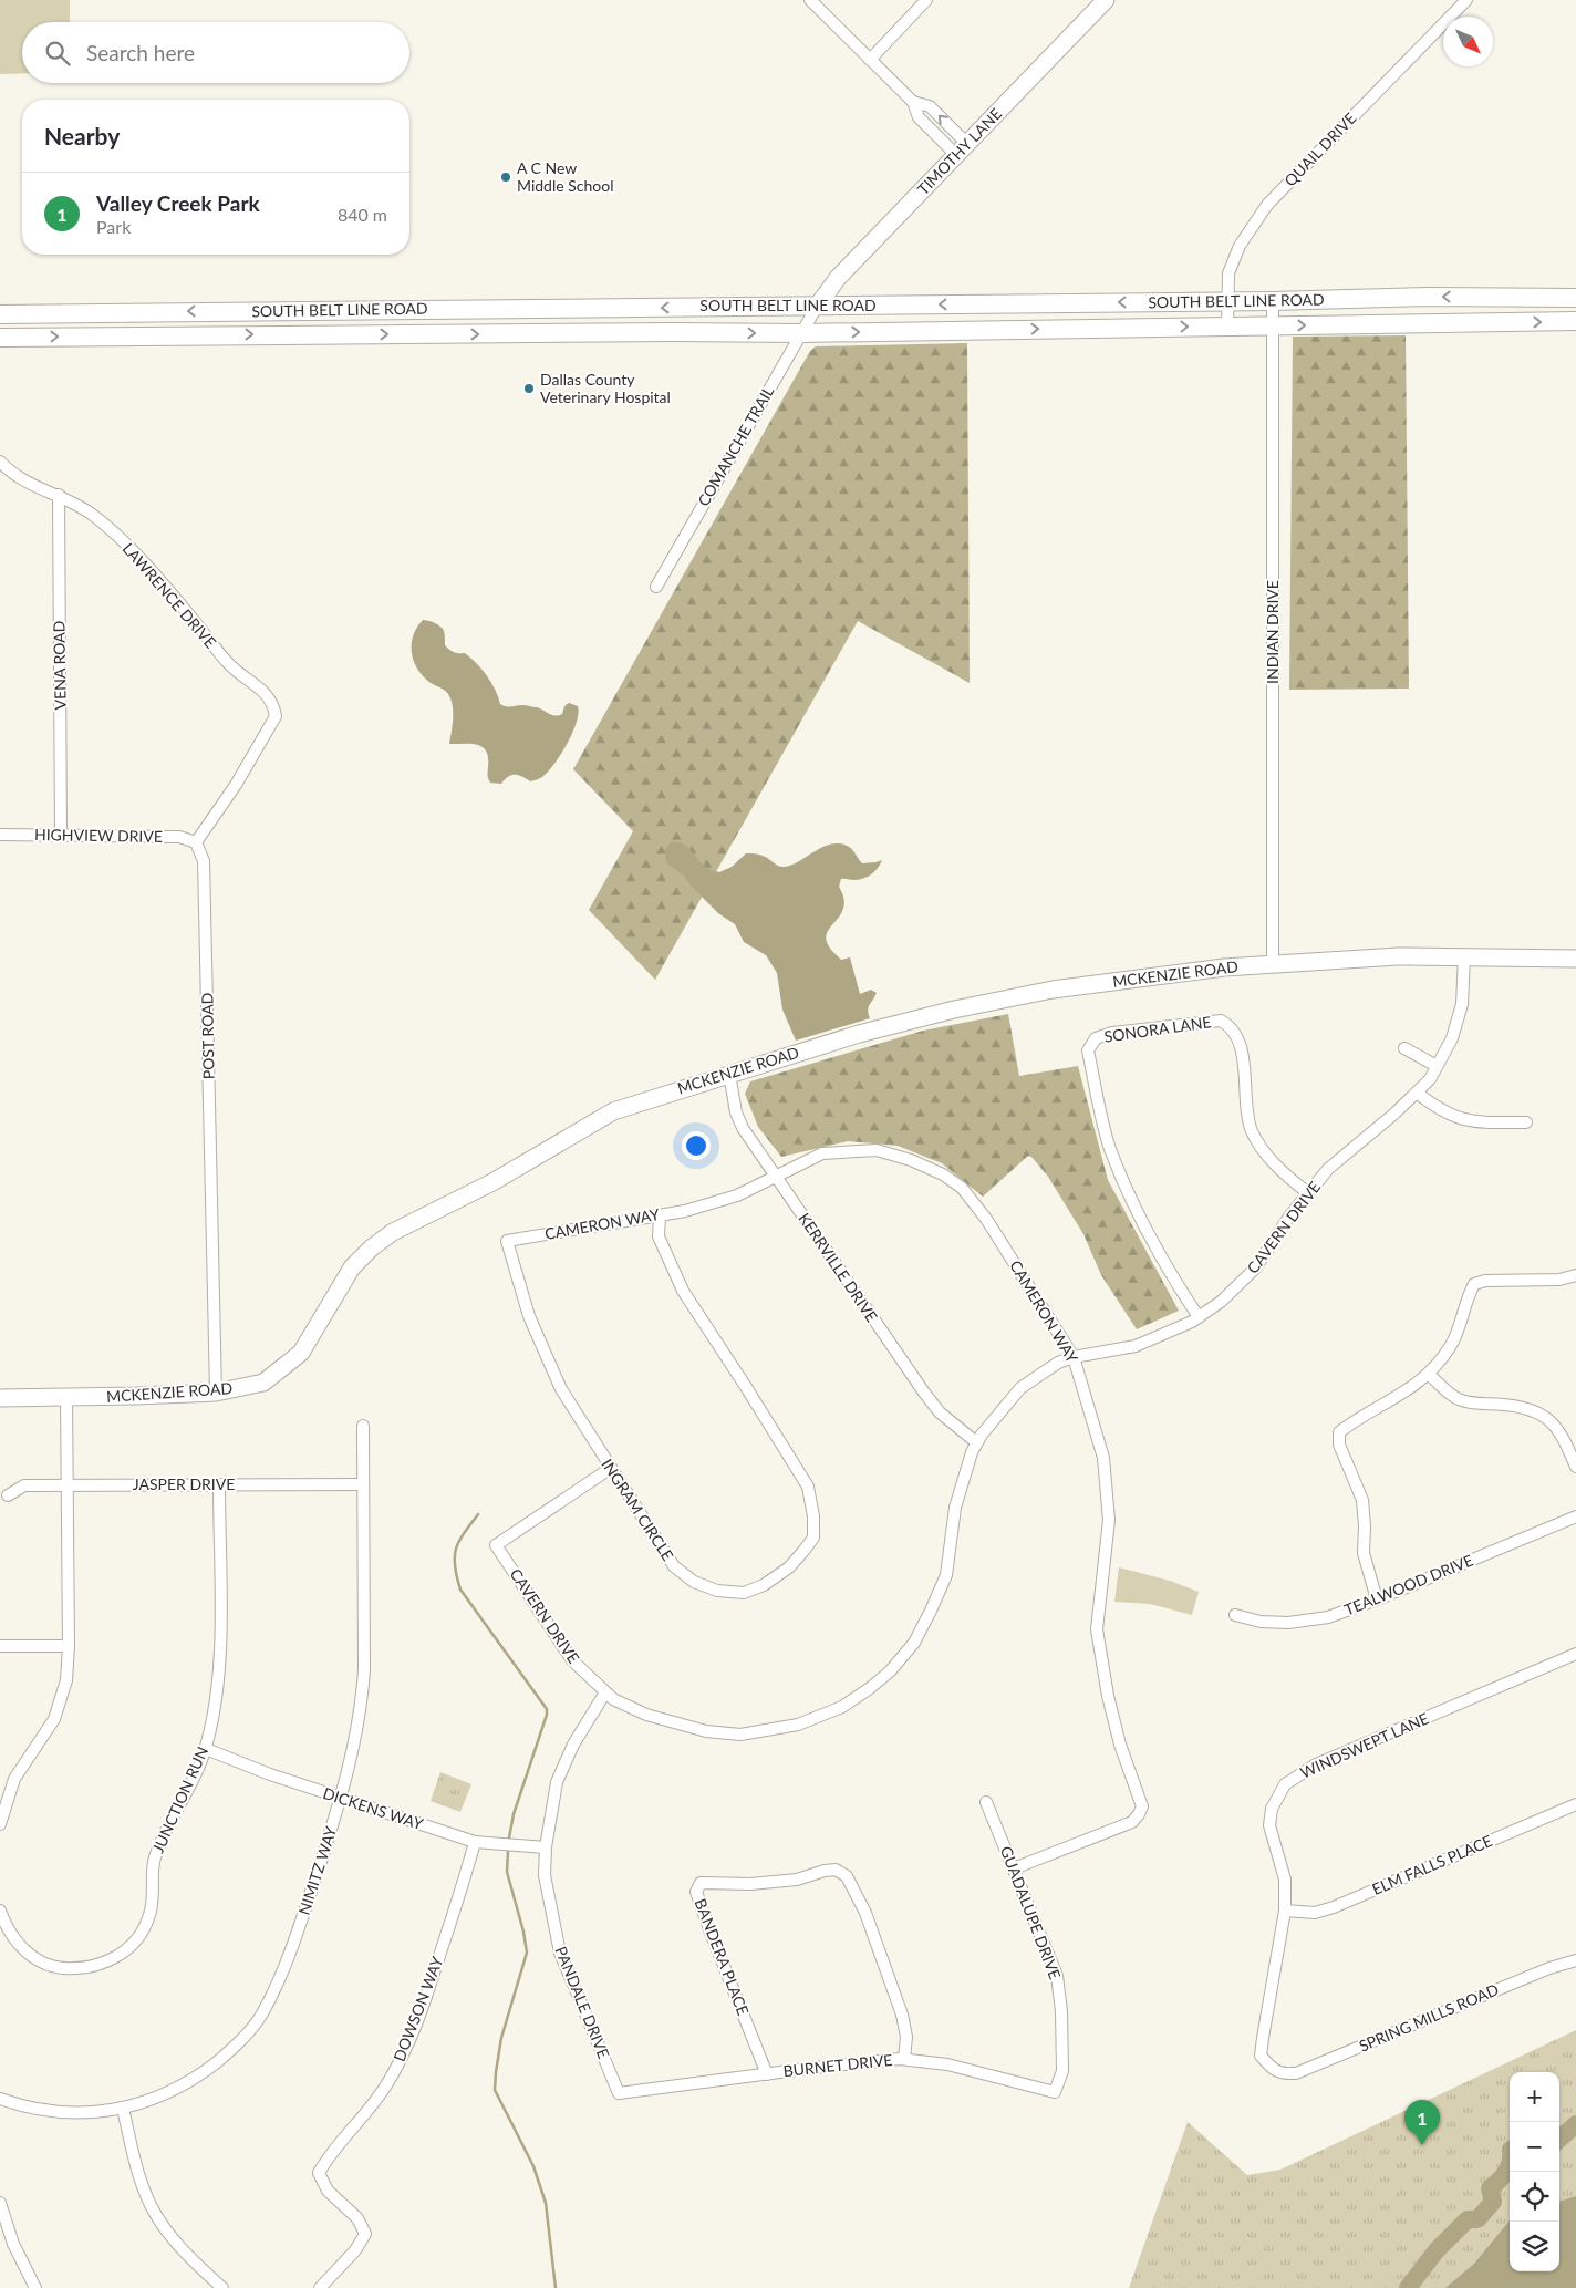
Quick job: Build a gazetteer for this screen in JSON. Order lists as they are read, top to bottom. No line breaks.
{"streets":{"main road":["SOUTH BELT LINE ROAD"],"street":["QUAIL DRIVE","TIMOTHY LANE","COMANCHE TRAIL","LAWRENCE DRIVE","INDIAN DRIVE","VENA ROAD","HIGHVIEW DRIVE","MCKENZIE ROAD","SONORA LANE","POST ROAD","CAMERON WAY","CAVERN DRIVE","KERRVILLE DRIVE","JASPER DRIVE","INGRAM CIRCLE","TEALWOOD DRIVE","WINDSWEPT LANE","JUNCTION RUN","DICKENS WAY","ELM FALLS PLACE","NIMITZ WAY","GUADALUPE DRIVE","BANDERA PLACE","PANDALE DRIVE","DOWSON WAY","SPRING MILLS ROAD","BURNET DRIVE"]},"crossings":[["QUAIL DRIVE","SOUTH BELT LINE ROAD"],["TIMOTHY LANE","SOUTH BELT LINE ROAD"],["TIMOTHY LANE","COMANCHE TRAIL"],["SOUTH BELT LINE ROAD","COMANCHE TRAIL"],["SOUTH BELT LINE ROAD","INDIAN DRIVE"],["LAWRENCE DRIVE","VENA ROAD"],["LAWRENCE DRIVE","HIGHVIEW DRIVE"],["LAWRENCE DRIVE","POST ROAD"],["INDIAN DRIVE","MCKENZIE ROAD"],["VENA ROAD","HIGHVIEW DRIVE"],["HIGHVIEW DRIVE","POST ROAD"],["MCKENZIE ROAD","POST ROAD"],["MCKENZIE ROAD","CAVERN DRIVE"],["MCKENZIE ROAD","KERRVILLE DRIVE"],["SONORA LANE","CAVERN DRIVE"],["CAMERON WAY","CAVERN DRIVE"],["CAMERON WAY","KERRVILLE DRIVE"],["CAMERON WAY","INGRAM CIRCLE"],["CAMERON WAY","GUADALUPE DRIVE"],["CAVERN DRIVE","KERRVILLE DRIVE"],["CAVERN DRIVE","INGRAM CIRCLE"],["CAVERN DRIVE","PANDALE DRIVE"],["JASPER DRIVE","JUNCTION RUN"],["JASPER DRIVE","NIMITZ WAY"],["WINDSWEPT LANE","ELM FALLS PLACE"],["WINDSWEPT LANE","SPRING MILLS ROAD"],["JUNCTION RUN","DICKENS WAY"],["DICKENS WAY","NIMITZ WAY"],["DICKENS WAY","PANDALE DRIVE"],["DICKENS WAY","DOWSON WAY"],["GUADALUPE DRIVE","BURNET DRIVE"],["BANDERA PLACE","BURNET DRIVE"],["PANDALE DRIVE","BURNET DRIVE"]],"places":["A C New Middle School","Dallas County Veterinary Hospital"],"north":"bottom right","page":{"search":"Search here","heading":"Nearby","list":[{"mark":"1","name":"Valley Creek Park","note":"Park","value":"840 m"}],"map_buttons":["+","−"],"pins":"1"}}
